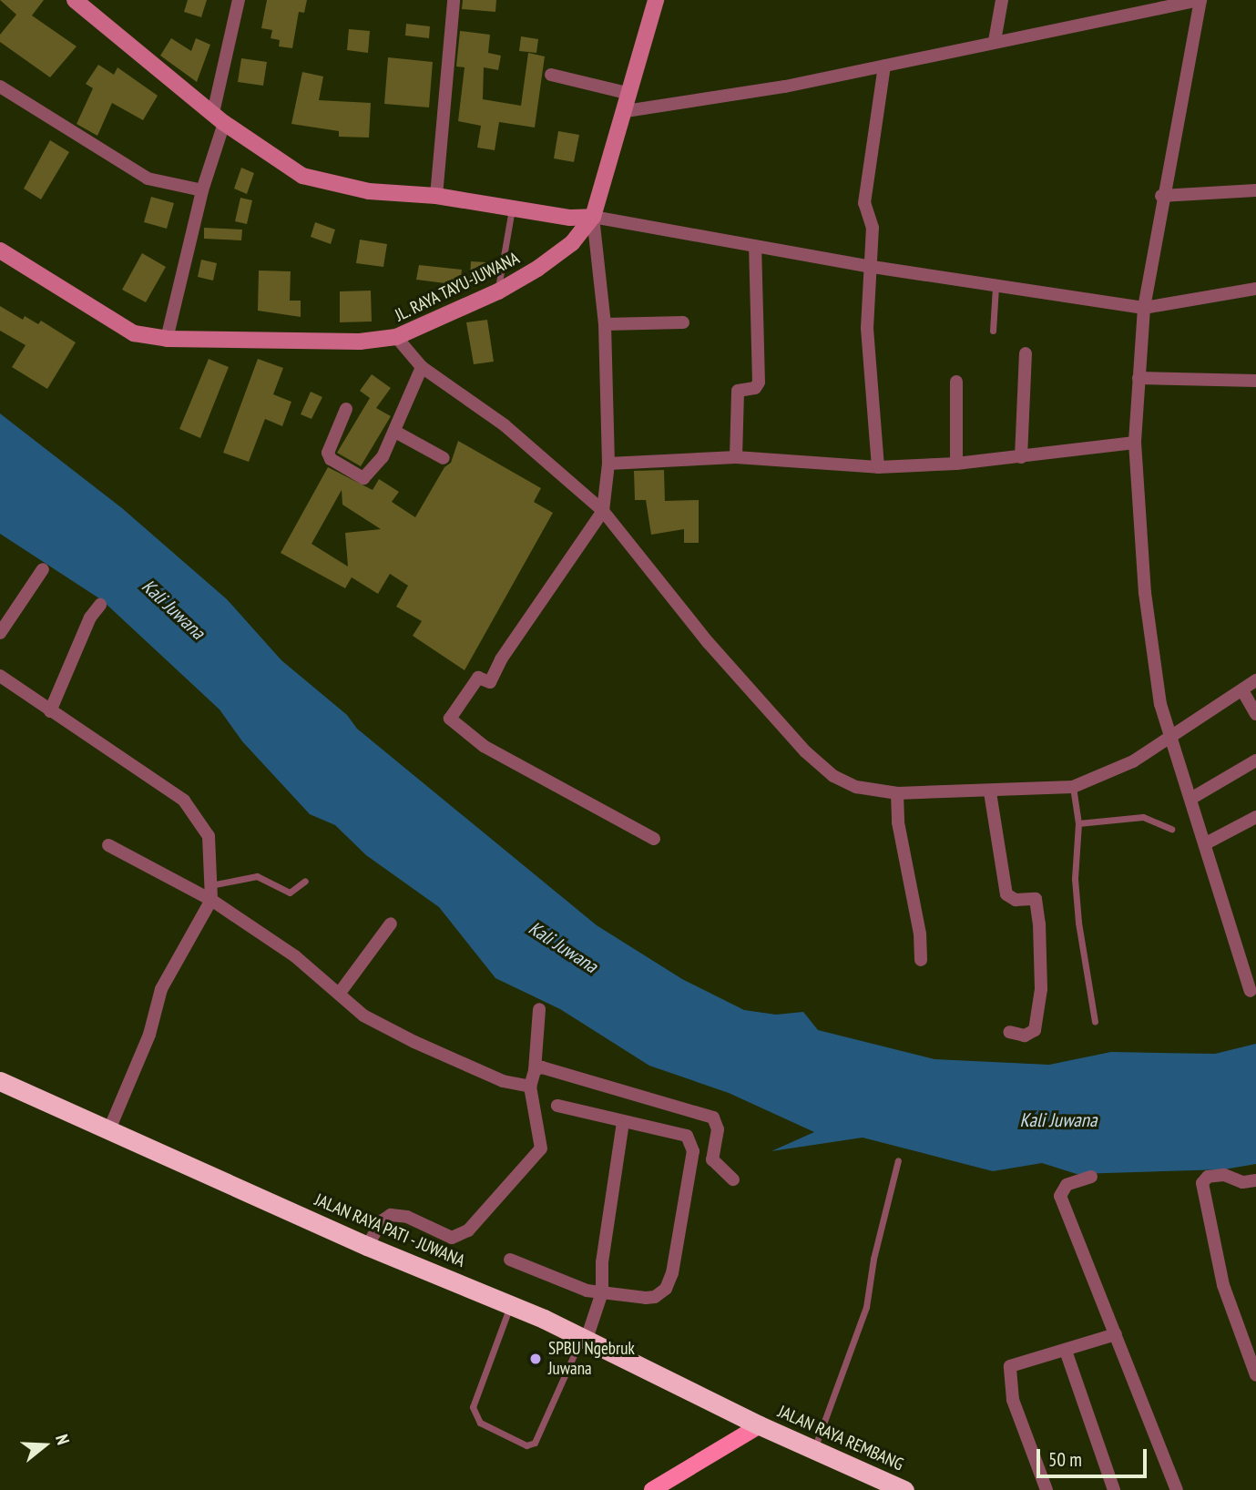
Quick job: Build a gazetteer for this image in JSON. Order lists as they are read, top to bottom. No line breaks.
{"streets":{"highway":["JALAN RAYA PATI - JUWANA","JALAN RAYA REMBANG"],"main road":["JL. RAYA TAYU-JUWANA"]},"crossings":[["JALAN RAYA PATI - JUWANA","JALAN RAYA REMBANG"]],"water":["Kali Juwana"],"places":["SPBU Ngebruk Juwana"],"scale_bar":"50 m","north":"right"}
